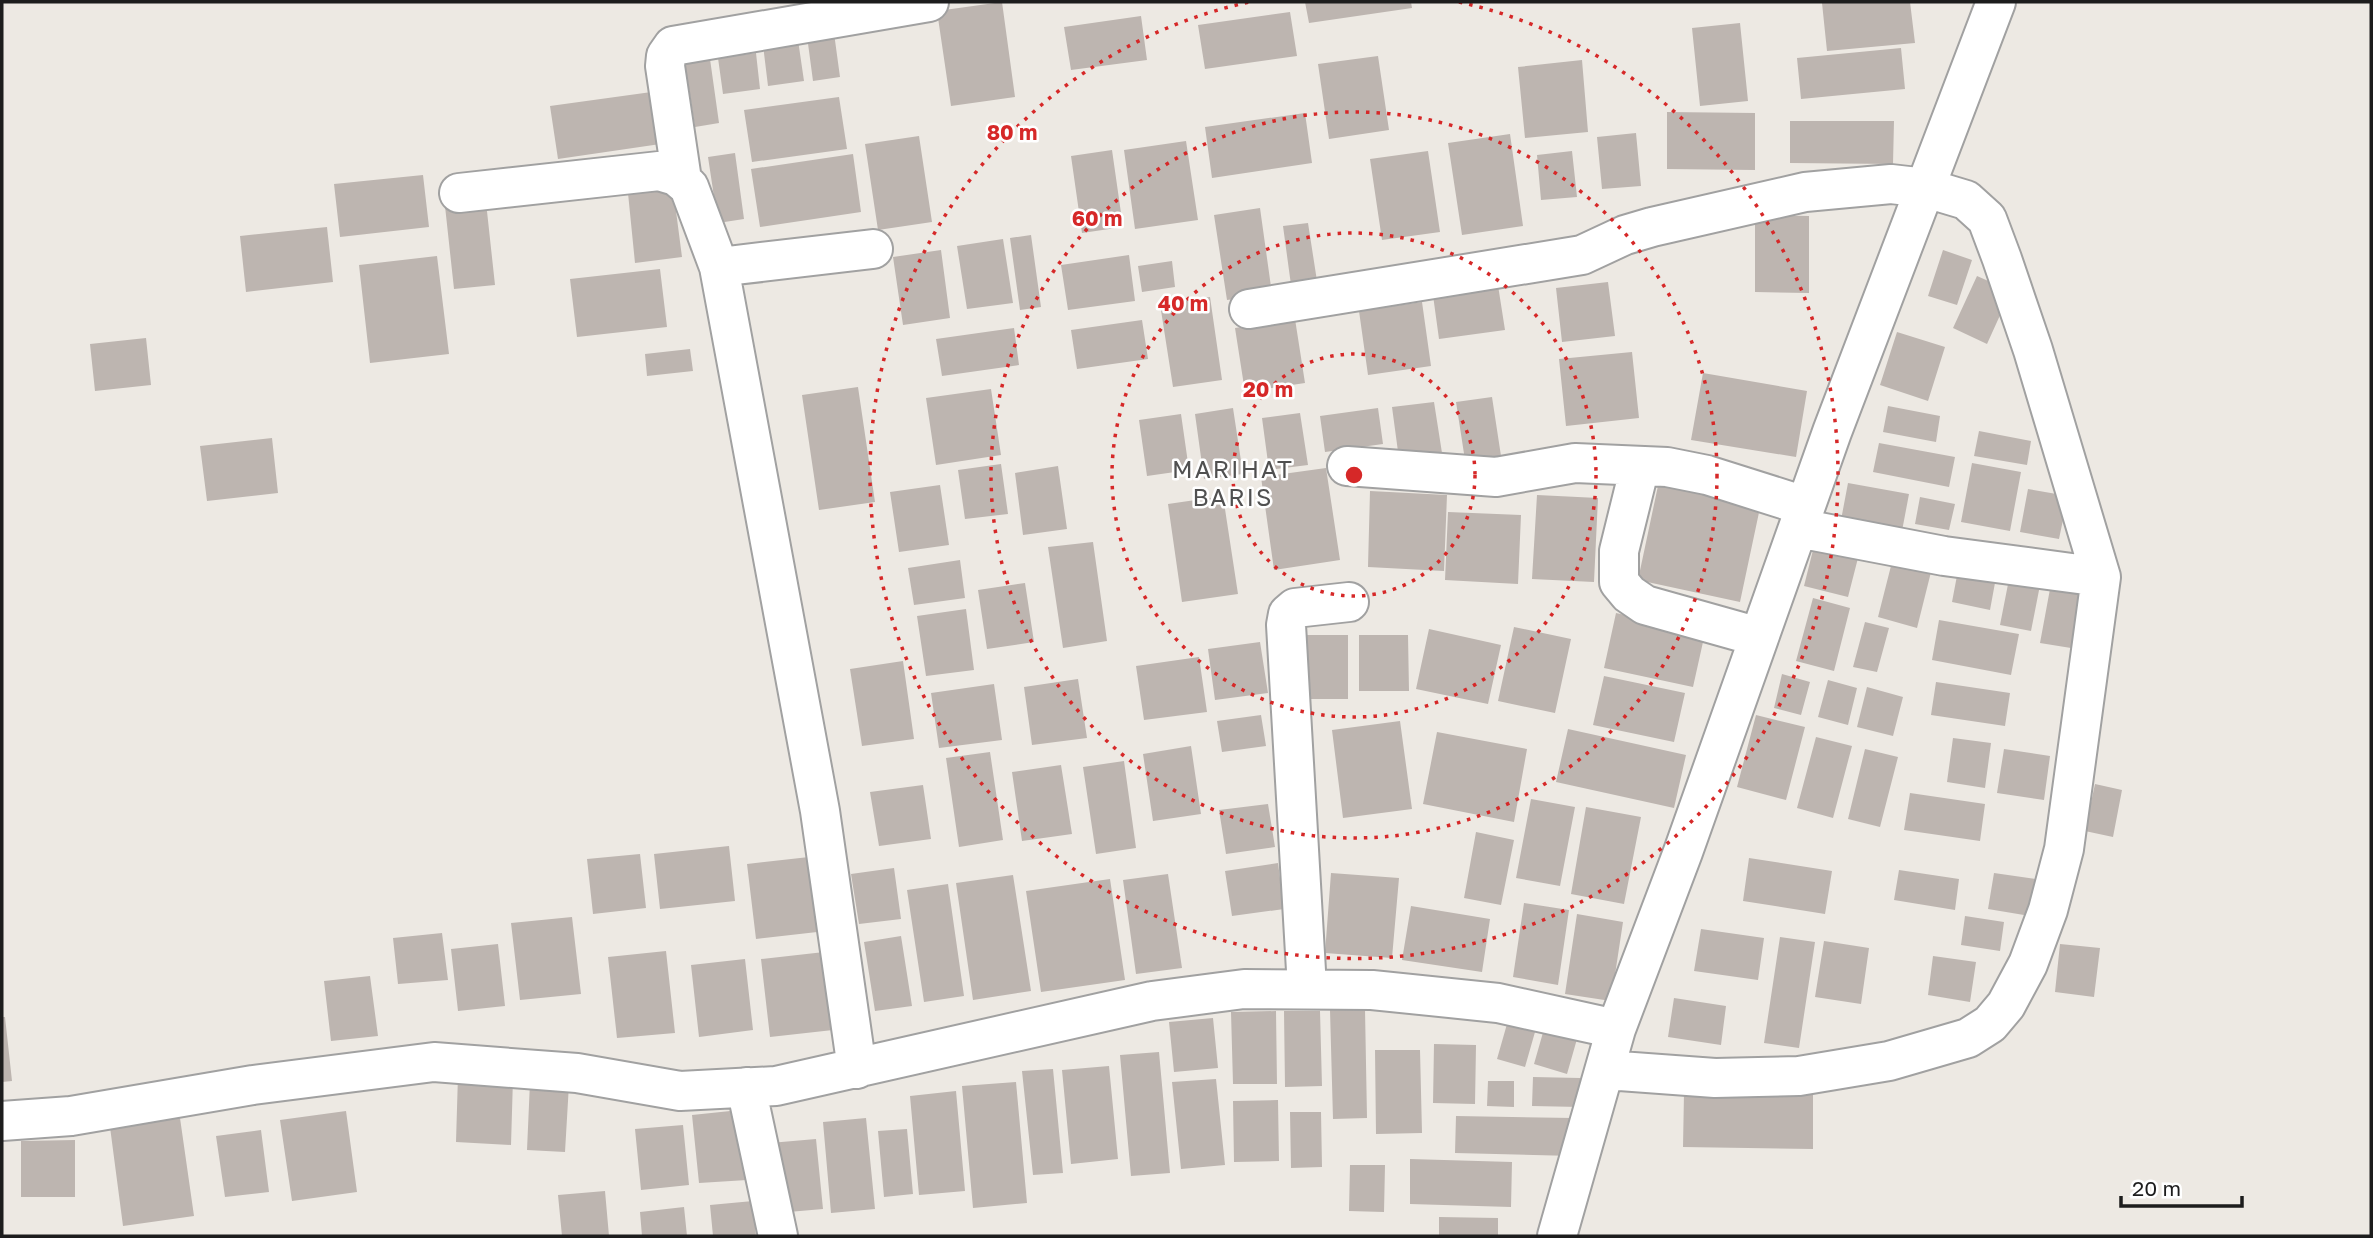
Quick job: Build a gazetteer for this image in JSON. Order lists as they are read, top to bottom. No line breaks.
{"districts":["MARIHAT BARIS"],"scale_bar":"20 m","rings":["80 m","60 m","40 m","20 m"]}
